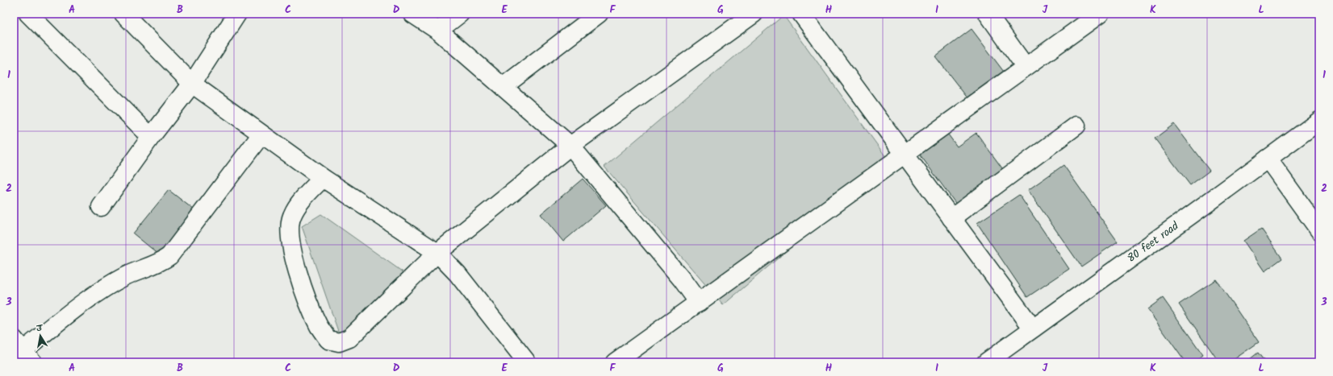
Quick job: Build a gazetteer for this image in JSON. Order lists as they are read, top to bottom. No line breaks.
{"streets":{"street":["80 feet road"]},"north":"top","grid":{"columns":["A","B","C","D","E","F","G","H","I","J","K","L"],"rows":["1","2","3"]}}
